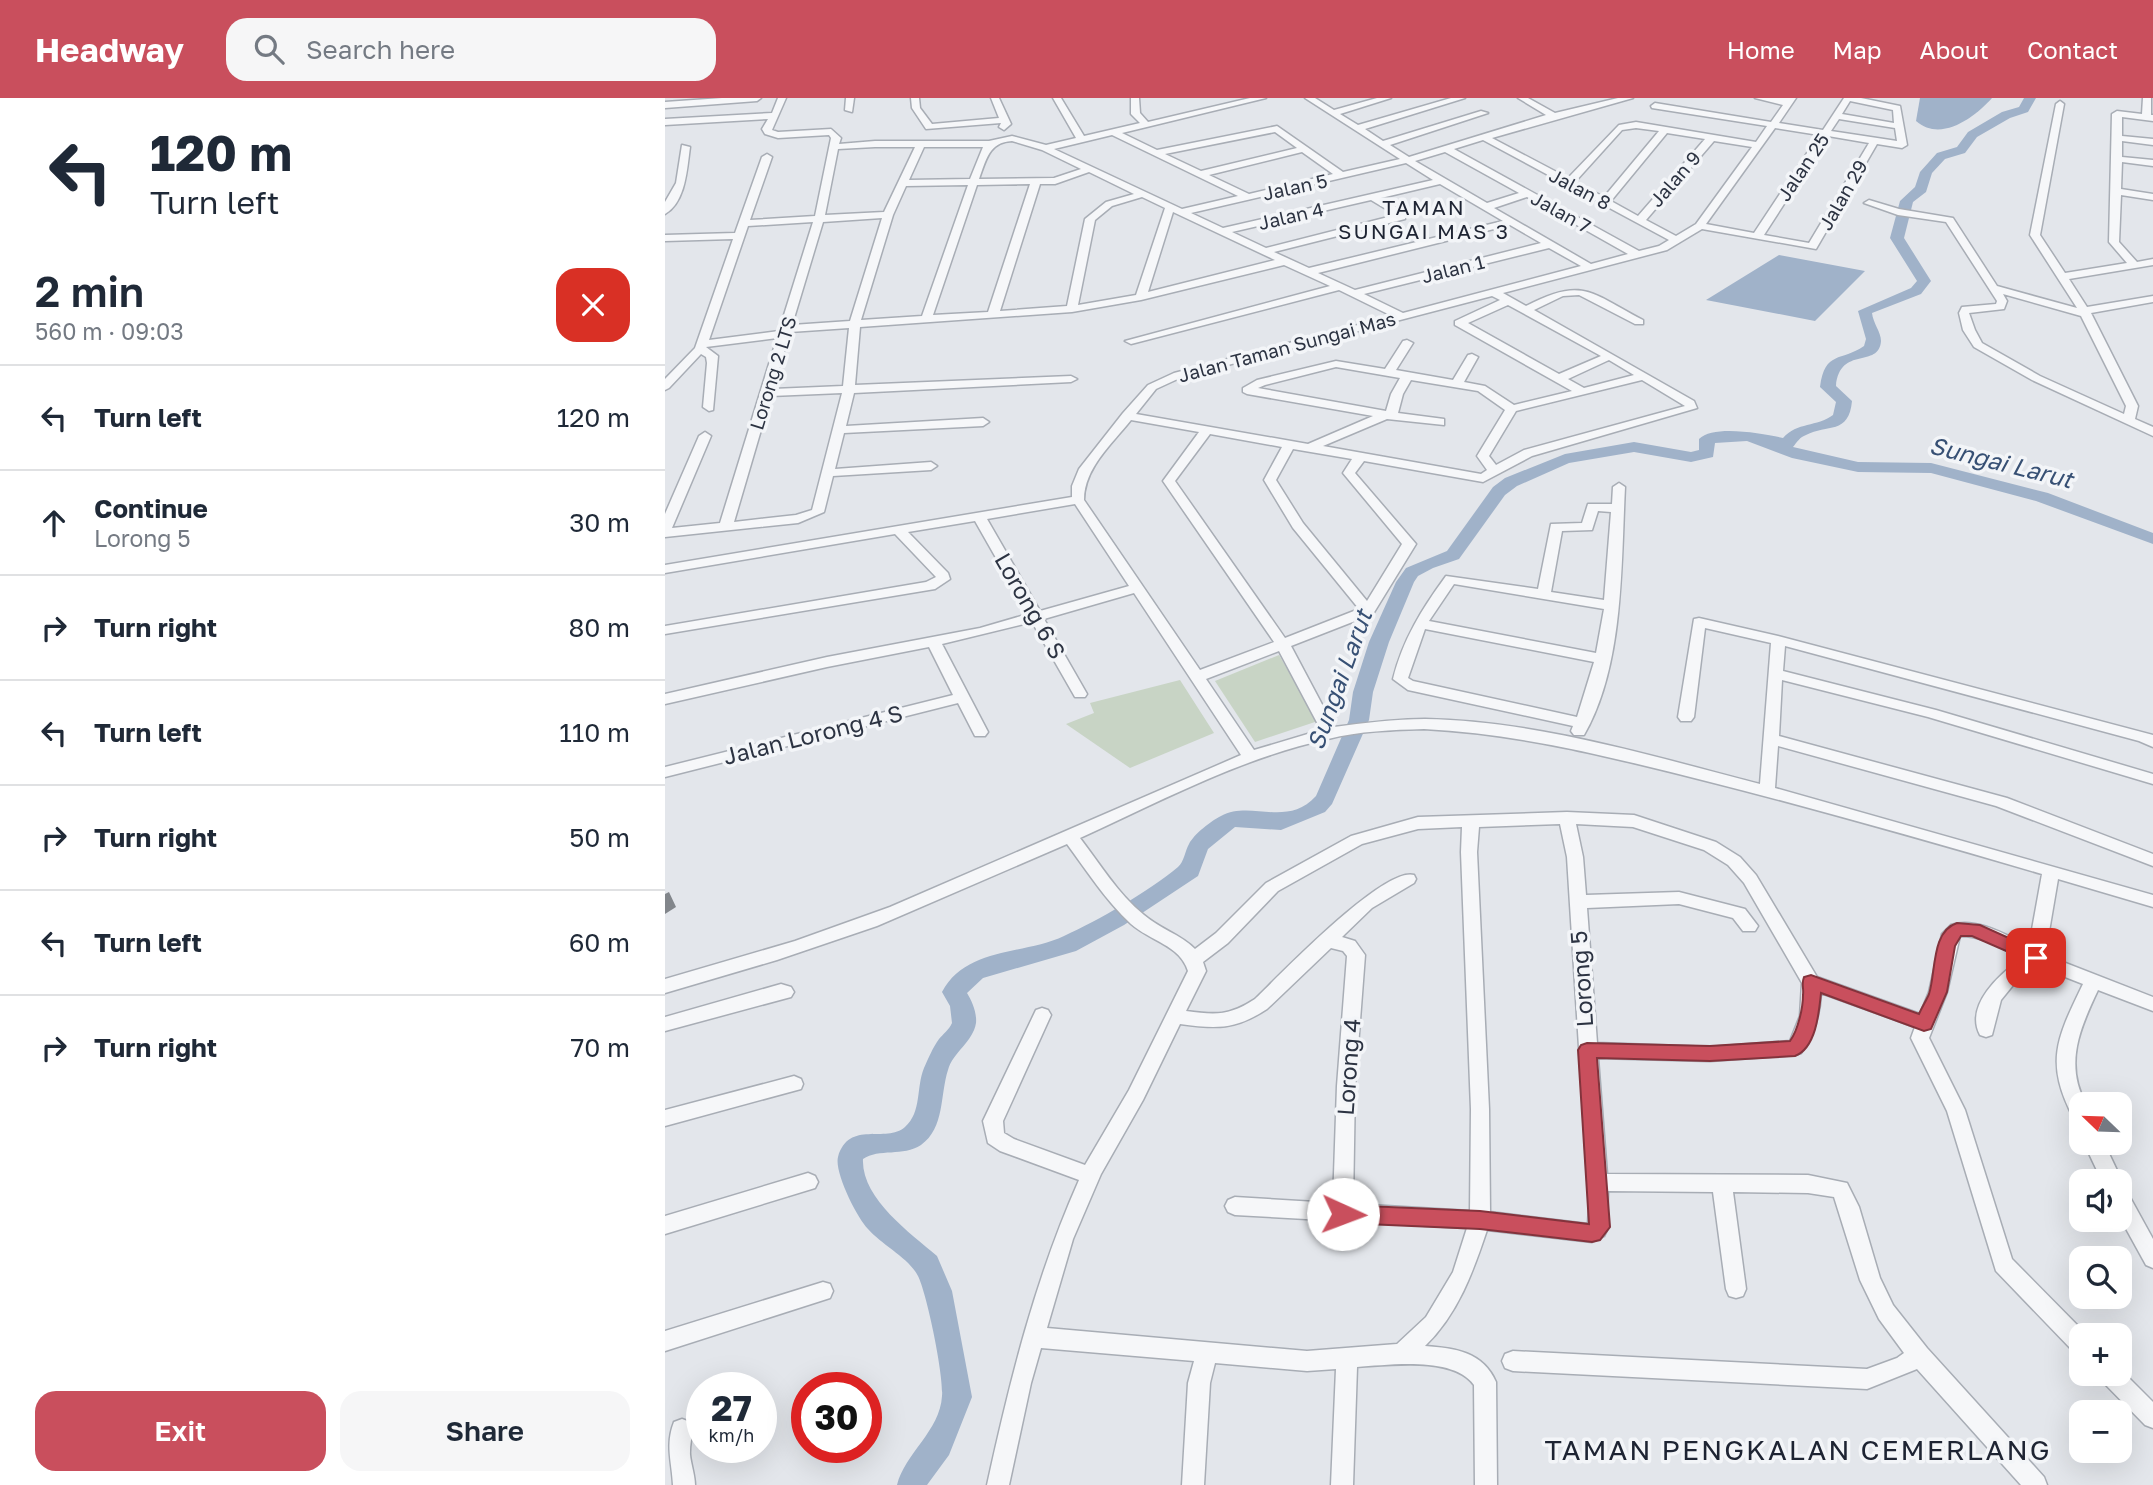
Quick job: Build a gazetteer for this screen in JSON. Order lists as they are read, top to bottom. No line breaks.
{"streets":{"street":["Jalan 25","Jalan 9","Jalan 5","Jalan 8","Jalan 29","Jalan 7","Jalan 4","Jalan 1","Jalan Taman Sungai Mas","Lorong 2 LTS","Lorong 6 S","Jalan Lorong 4 S","Lorong 5","Lorong 4"]},"crossings":[["Jalan 25","Jalan 29"],["Jalan 9","Jalan 8"],["Jalan 5","Jalan 8"],["Jalan 5","Jalan 7"],["Jalan 8","Jalan Taman Sungai Mas"],["Jalan 7","Jalan Taman Sungai Mas"]],"districts":["TAMAN SUNGAI MAS 3","TAMAN PENGKALAN CEMERLANG"],"water":["Sungai Larut"],"north":"top left","page":{"header":"Headway","search":"Search here","nav":["Home","Map","About","Contact"],"turn":["120 m","Turn left"],"heading":["2 min","560 m · 09:03"],"list":[{"name":"Turn left","value":"120 m"},{"name":"Continue","note":"Lorong 5","value":"30 m"},{"name":"Turn right","value":"80 m"},{"name":"Turn left","value":"110 m"},{"name":"Turn right","value":"50 m"},{"name":"Turn left","value":"60 m"},{"name":"Turn right","value":"70 m"}],"map_buttons":["+","−"],"speed":"27 km/h","limit":"30","buttons":["Exit","Share"]}}
